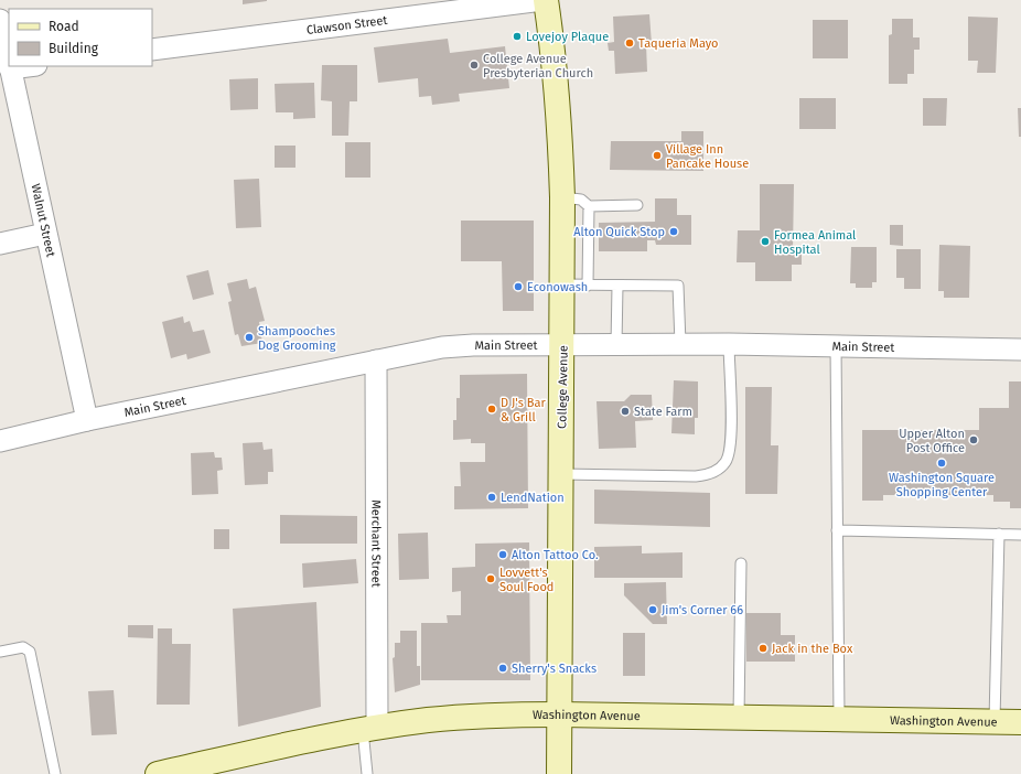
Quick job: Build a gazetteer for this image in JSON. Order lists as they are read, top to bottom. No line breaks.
{"streets":{"main road":["College Avenue","Washington Avenue"],"street":["Clawson Street","Walnut Street","Main Street","Merchant Street"]},"crossings":[["Clawson Street","College Avenue"],["Walnut Street","Main Street"],["Main Street","College Avenue"],["Main Street","Merchant Street"],["College Avenue","Washington Avenue"],["Merchant Street","Washington Avenue"]],"places":["Lovejoy Plaque","Taqueria Mayo","College Avenue Presbyterian Church","Village Inn Pancake House","Alton Quick Stop","Formea Animal Hospital","Econowash","Shampooches Dog Grooming","D J's Bar & Grill","State Farm","Upper Alton Post Office","Washington Square Shopping Center","LendNation","Alton Tattoo Co.","Lovvett's Soul Food","Jim's Corner 66","Jack in the Box","Sherry's Snacks"],"legend":["Road","Building"]}
